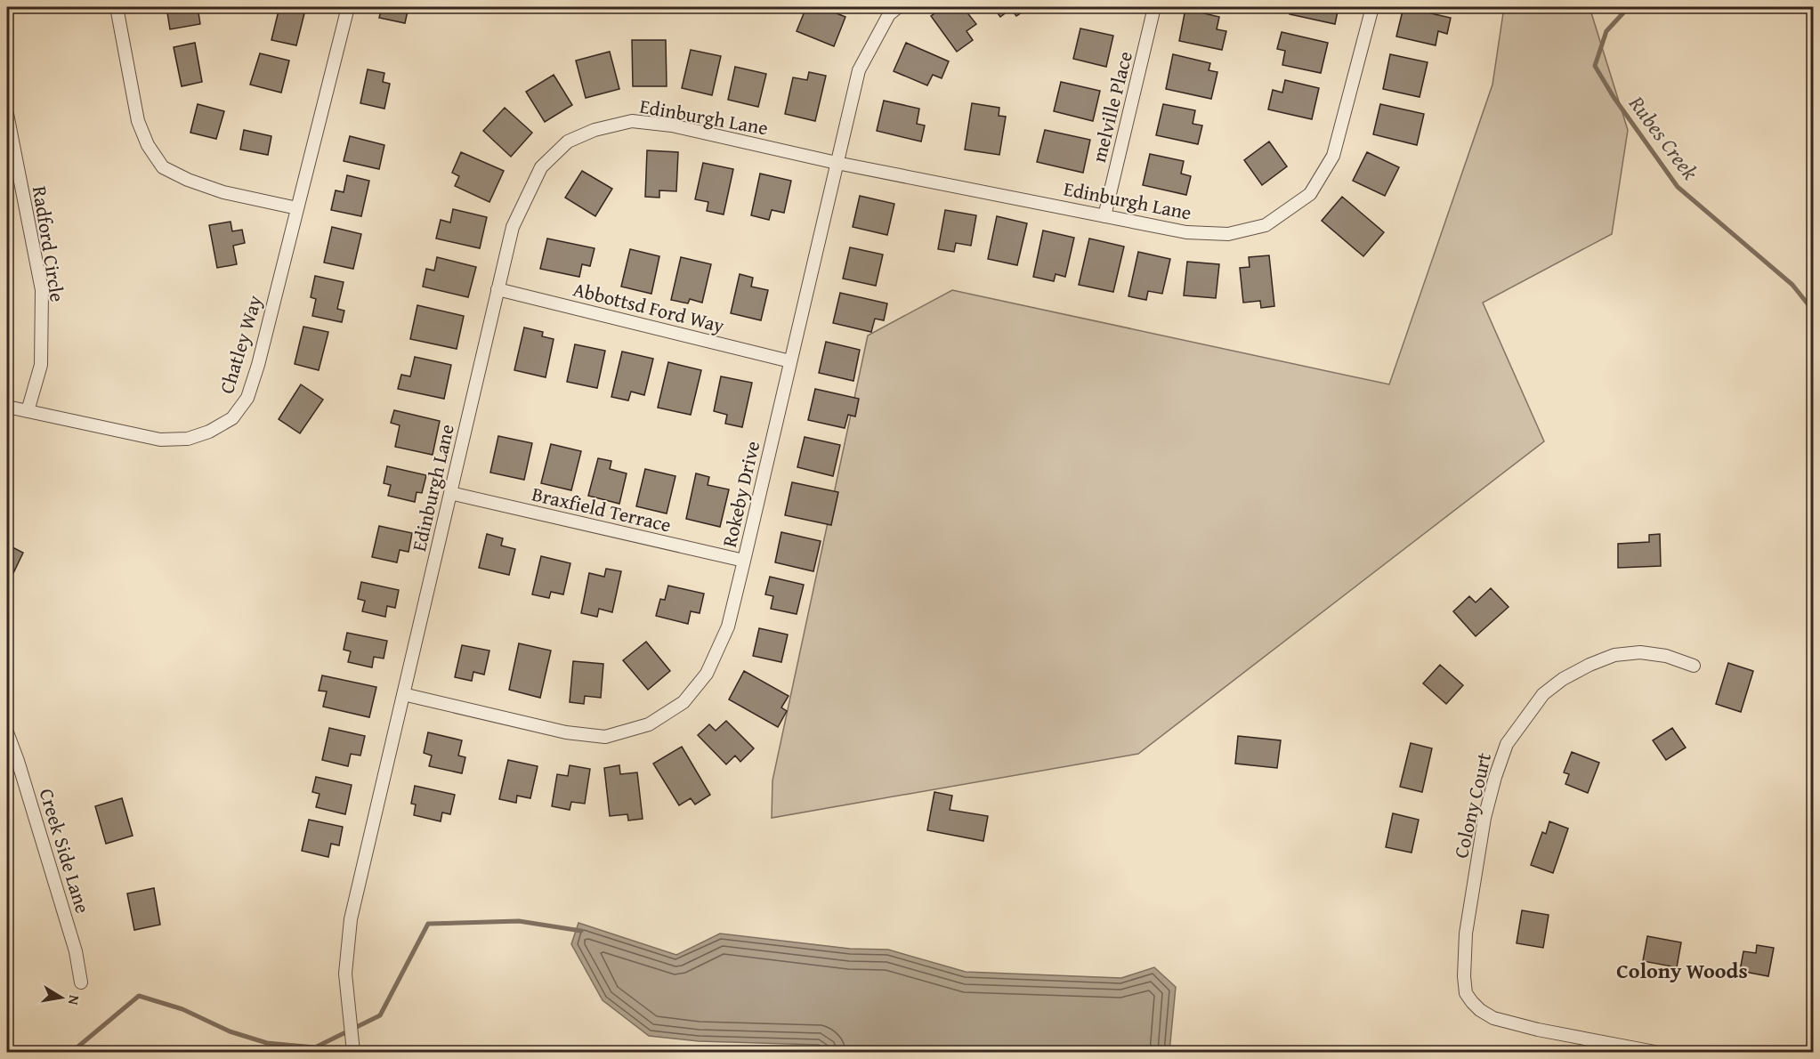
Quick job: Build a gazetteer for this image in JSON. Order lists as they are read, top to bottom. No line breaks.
{"streets":{"street":["melville Place","Edinburgh Lane","Radford Circle","Abbottsd Ford Way","Chatley Way","Rokeby Drive","Braxfield Terrace","Colony Court","Creek Side Lane"]},"crossings":[["melville Place","Edinburgh Lane"],["Edinburgh Lane","Abbottsd Ford Way"],["Edinburgh Lane","Rokeby Drive"],["Edinburgh Lane","Braxfield Terrace"],["Radford Circle","Chatley Way"],["Abbottsd Ford Way","Rokeby Drive"],["Rokeby Drive","Braxfield Terrace"]],"districts":["Colony Woods"],"water":["Rubes Creek"],"north":"right"}
